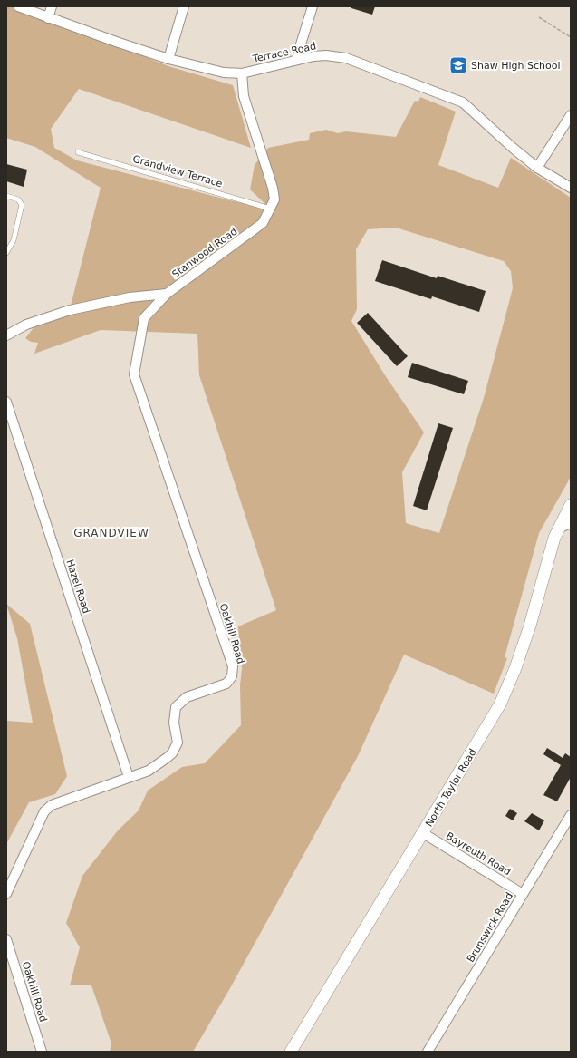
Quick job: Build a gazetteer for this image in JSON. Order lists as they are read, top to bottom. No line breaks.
{"streets":{"street":["Terrace Road","Stanwood Road","Hazel Road","Oakhill Road","North Taylor Road","Bayreuth Road","Brunswick Road"],"lane":["Grandview Terrace"]},"crossings":[["Terrace Road","Stanwood Road"],["Grandview Terrace","Stanwood Road"],["Stanwood Road","Oakhill Road"],["Hazel Road","Oakhill Road"],["North Taylor Road","Bayreuth Road"],["Bayreuth Road","Brunswick Road"]],"districts":["GRANDVIEW"],"places":{"school or university":["Shaw High School"]}}
